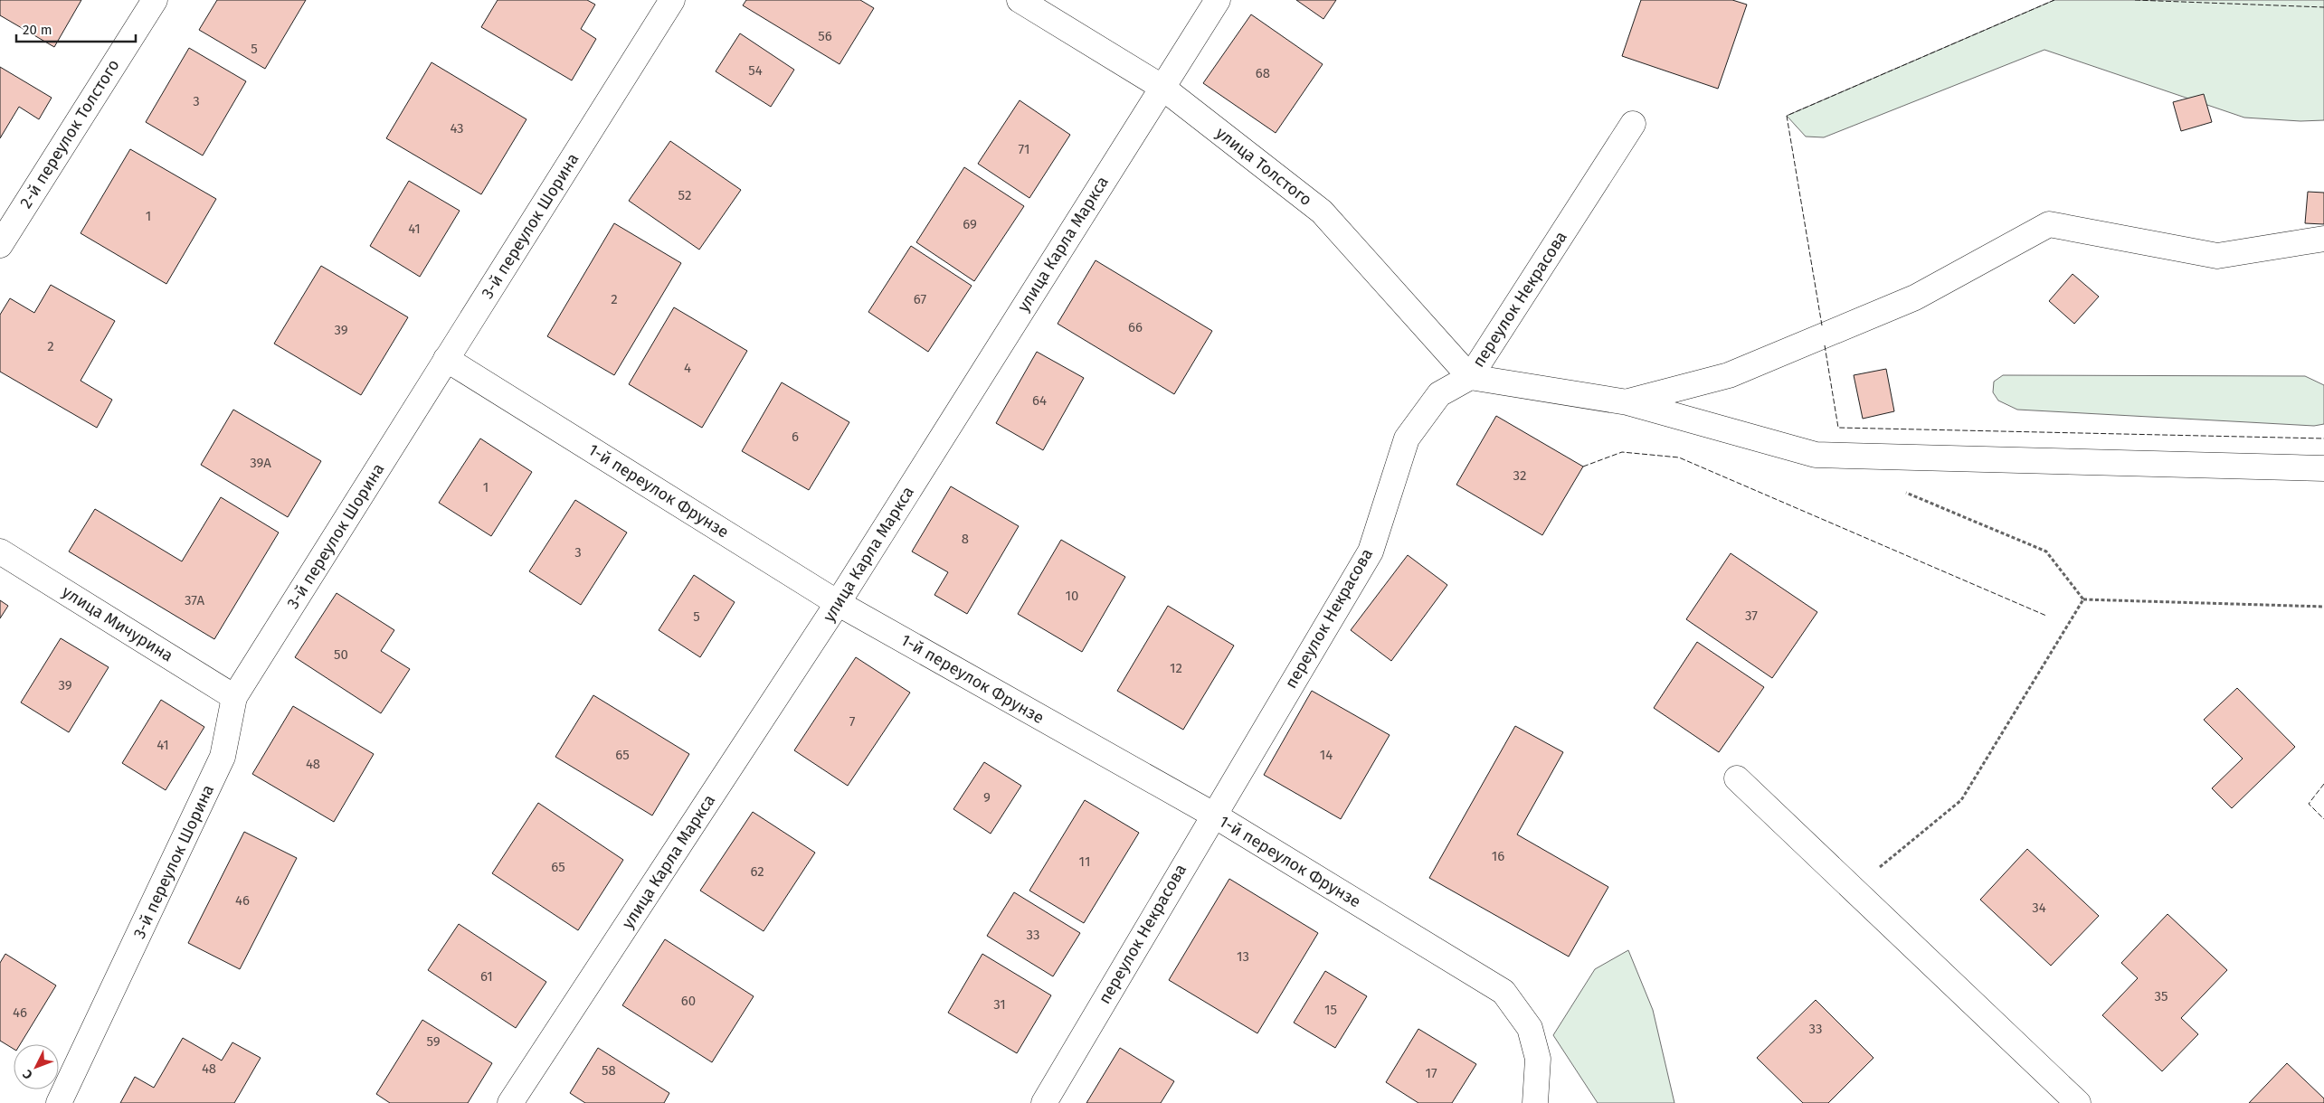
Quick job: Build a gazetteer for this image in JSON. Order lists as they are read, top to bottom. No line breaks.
{"streets":{"street":["2-й переулок Толстого","улица Толстого","3-й переулок Шорина","улица Карла Маркса","переулок Некрасова","1-й переулок Фрунзе","улица Мичурина"]},"crossings":[["улица Толстого","улица Карла Маркса"],["улица Толстого","переулок Некрасова"],["3-й переулок Шорина","1-й переулок Фрунзе"],["3-й переулок Шорина","улица Мичурина"],["улица Карла Маркса","1-й переулок Фрунзе"],["переулок Некрасова","1-й переулок Фрунзе"]],"house_numbers":["56","5","54","68","3","43","71","52","1","69","41","2","67","66","39","2","4","64","6","39А","32","1","8","3","10","37А","37","5","50","12","39","7","41","65","14","48","9","16","11","65","62","46","34","33","13","61","35","60","31","15","46","33","59","48","58","17"],"scale_bar":"20 m","north":"bottom left"}
